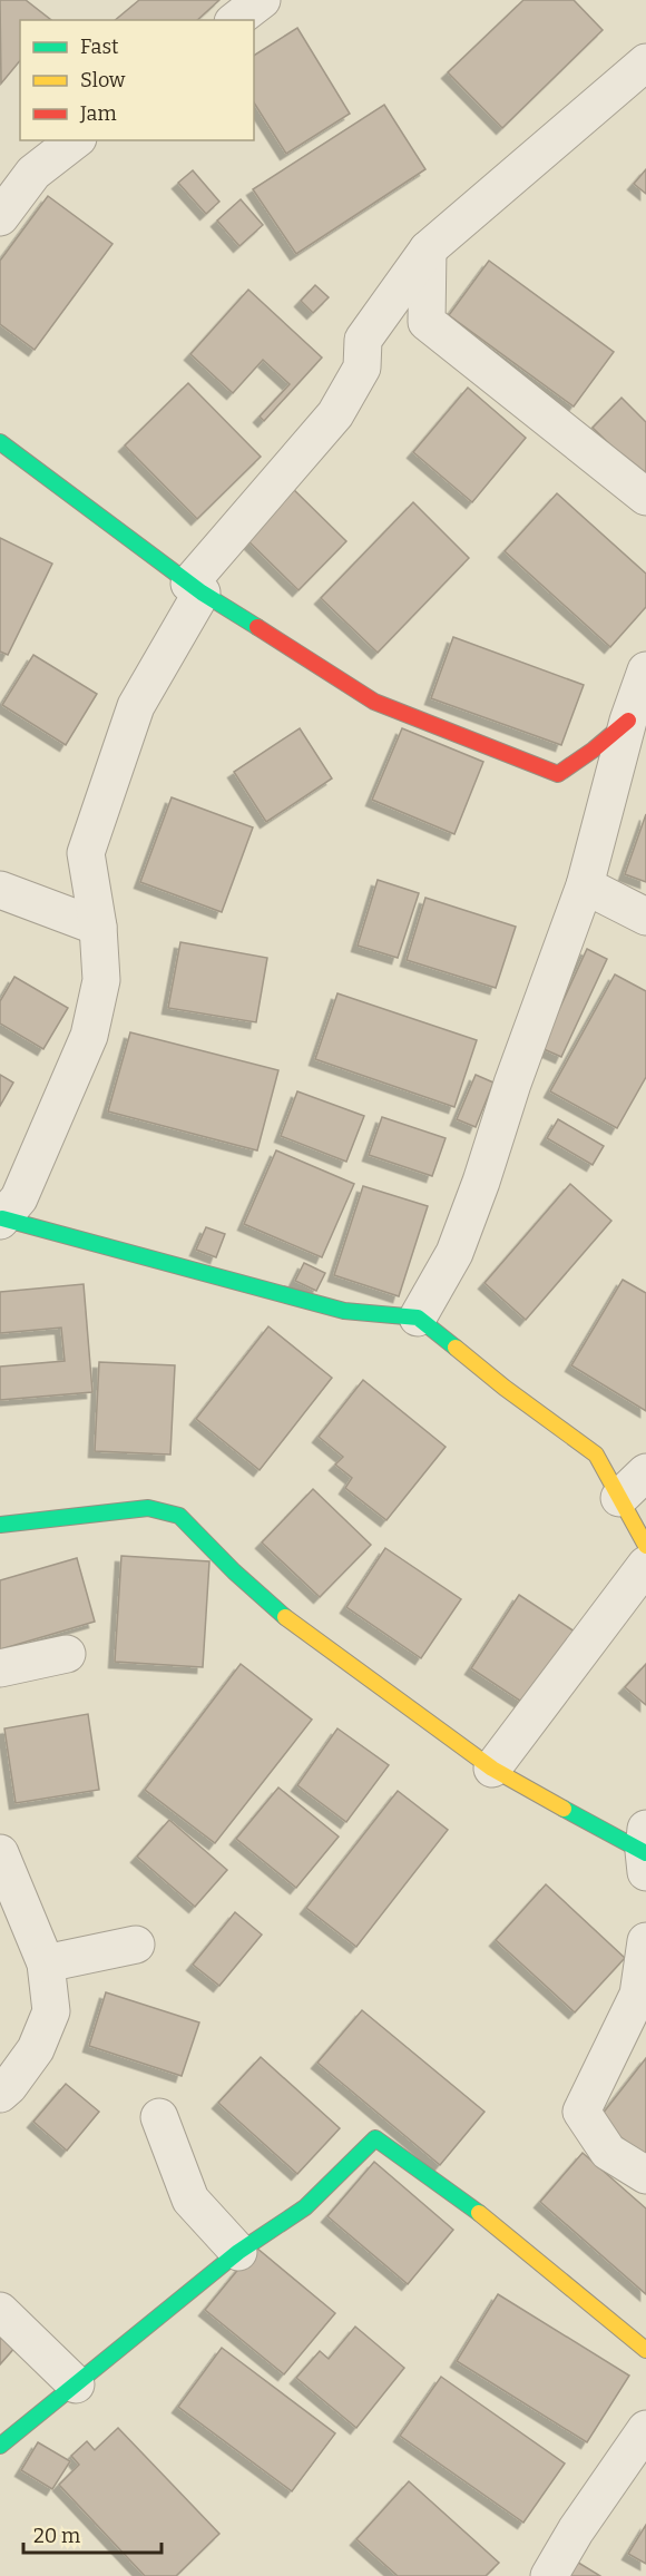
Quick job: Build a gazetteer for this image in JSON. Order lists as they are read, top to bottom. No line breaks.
{"legend":["Fast","Slow","Jam"],"scale_bar":"20 m"}
